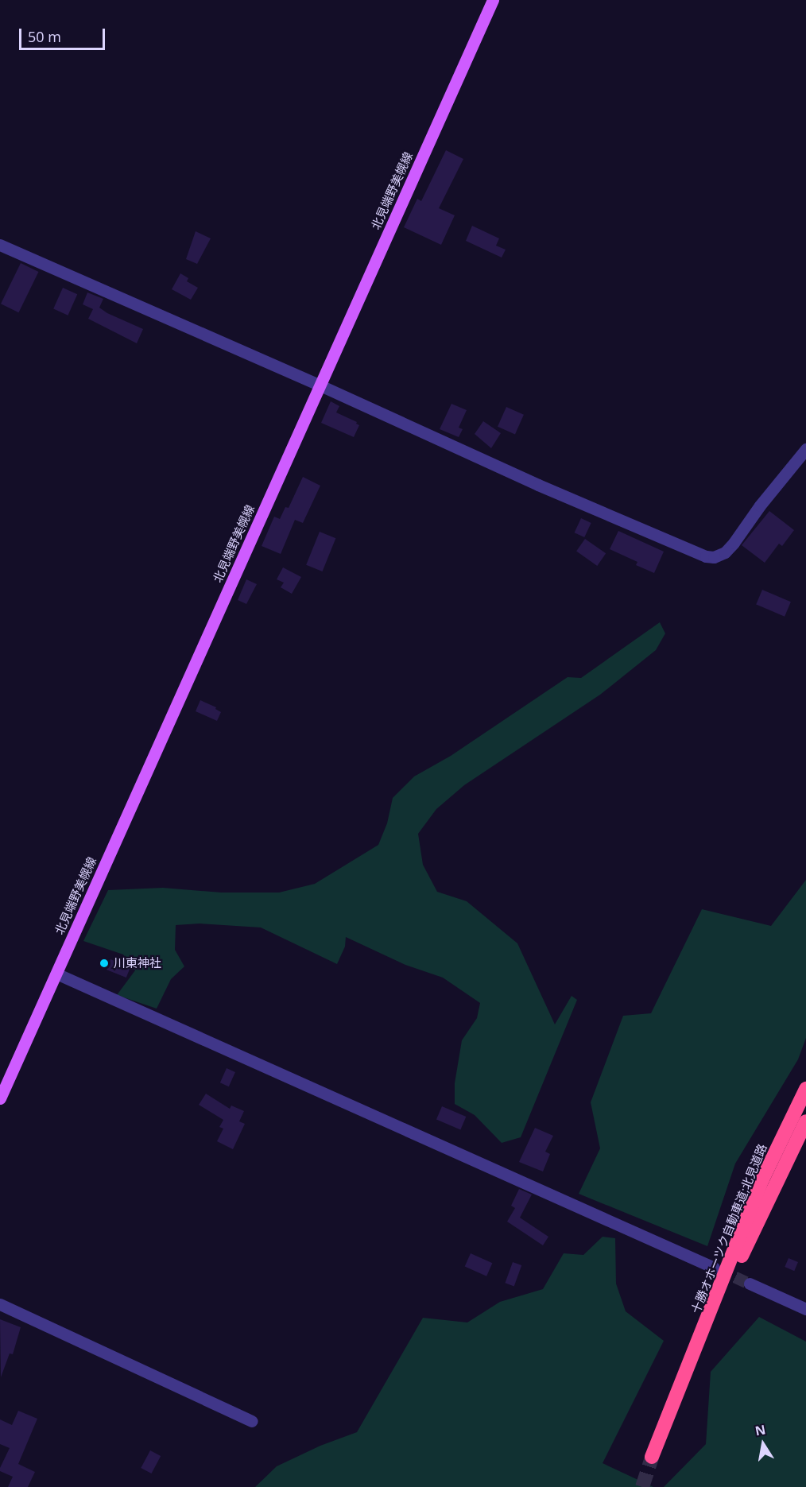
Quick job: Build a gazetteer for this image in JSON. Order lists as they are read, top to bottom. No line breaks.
{"streets":{"highway":["十勝オホーツク自動車道;北見道路"],"main road":["北見端野美幌線"]},"places":["川東神社"],"scale_bar":"50 m","north":"top"}
